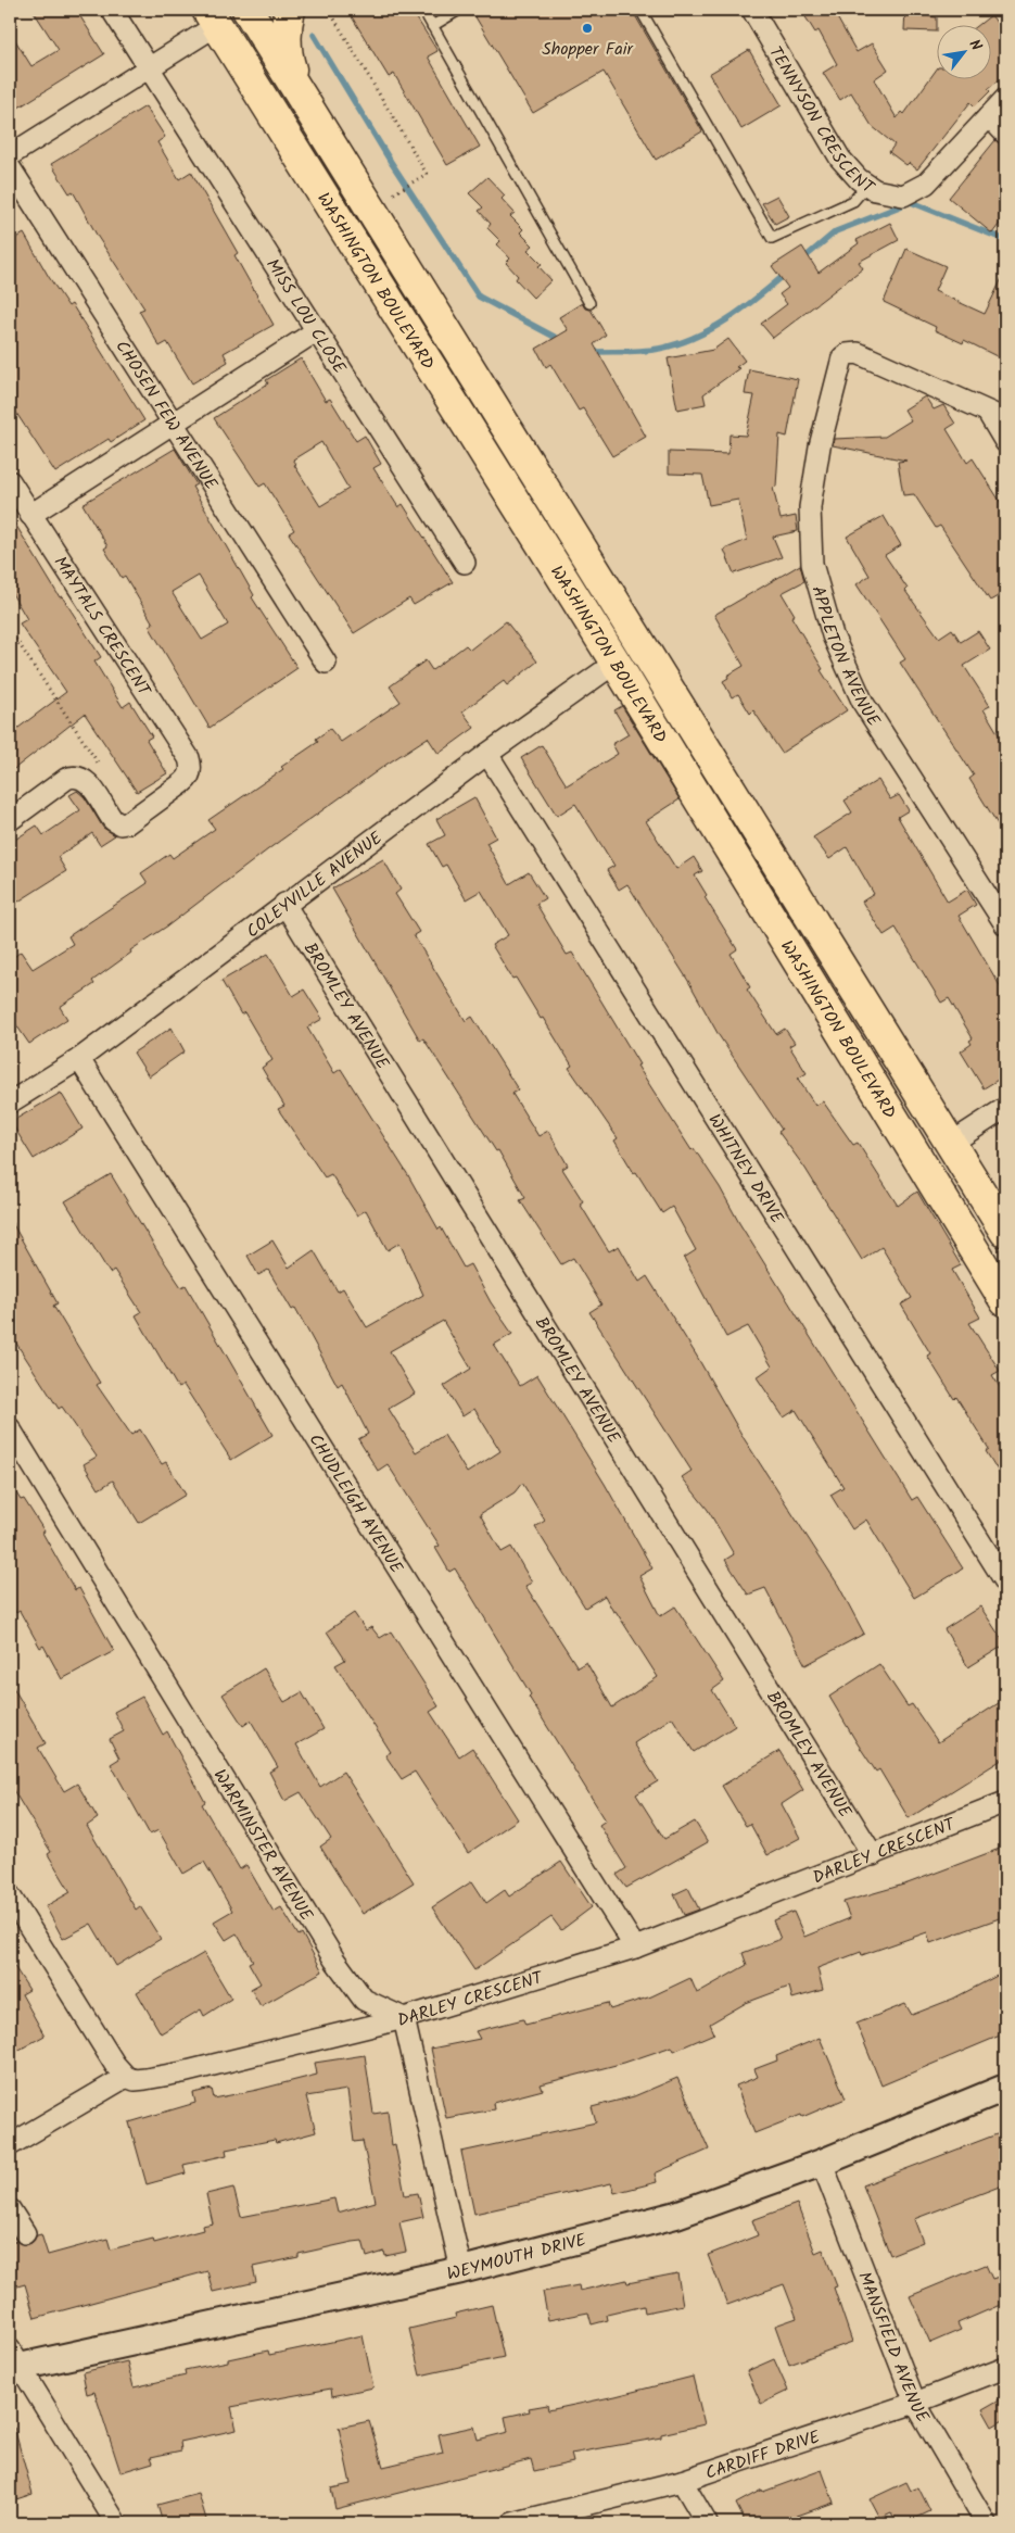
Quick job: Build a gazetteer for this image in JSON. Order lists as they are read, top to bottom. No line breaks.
{"streets":{"highway":["WASHINGTON BOULEVARD"],"street":["TENNYSON CRESCENT","MISS LOU CLOSE","CHOSEN FEW AVENUE","MAYTALS CRESCENT","APPLETON AVENUE","COLEYVILLE AVENUE","BROMLEY AVENUE","WHITNEY DRIVE","CHUDLEIGH AVENUE","WARMINSTER AVENUE","DARLEY CRESCENT","WEYMOUTH DRIVE","MANSFIELD AVENUE","CARDIFF DRIVE"]},"crossings":[["WASHINGTON BOULEVARD","COLEYVILLE AVENUE"],["COLEYVILLE AVENUE","BROMLEY AVENUE"],["COLEYVILLE AVENUE","WHITNEY DRIVE"],["COLEYVILLE AVENUE","CHUDLEIGH AVENUE"],["BROMLEY AVENUE","DARLEY CRESCENT"],["CHUDLEIGH AVENUE","DARLEY CRESCENT"],["WARMINSTER AVENUE","DARLEY CRESCENT"],["WEYMOUTH DRIVE","MANSFIELD AVENUE"],["MANSFIELD AVENUE","CARDIFF DRIVE"]],"places":["Shopper Fair"],"north":"top right"}
